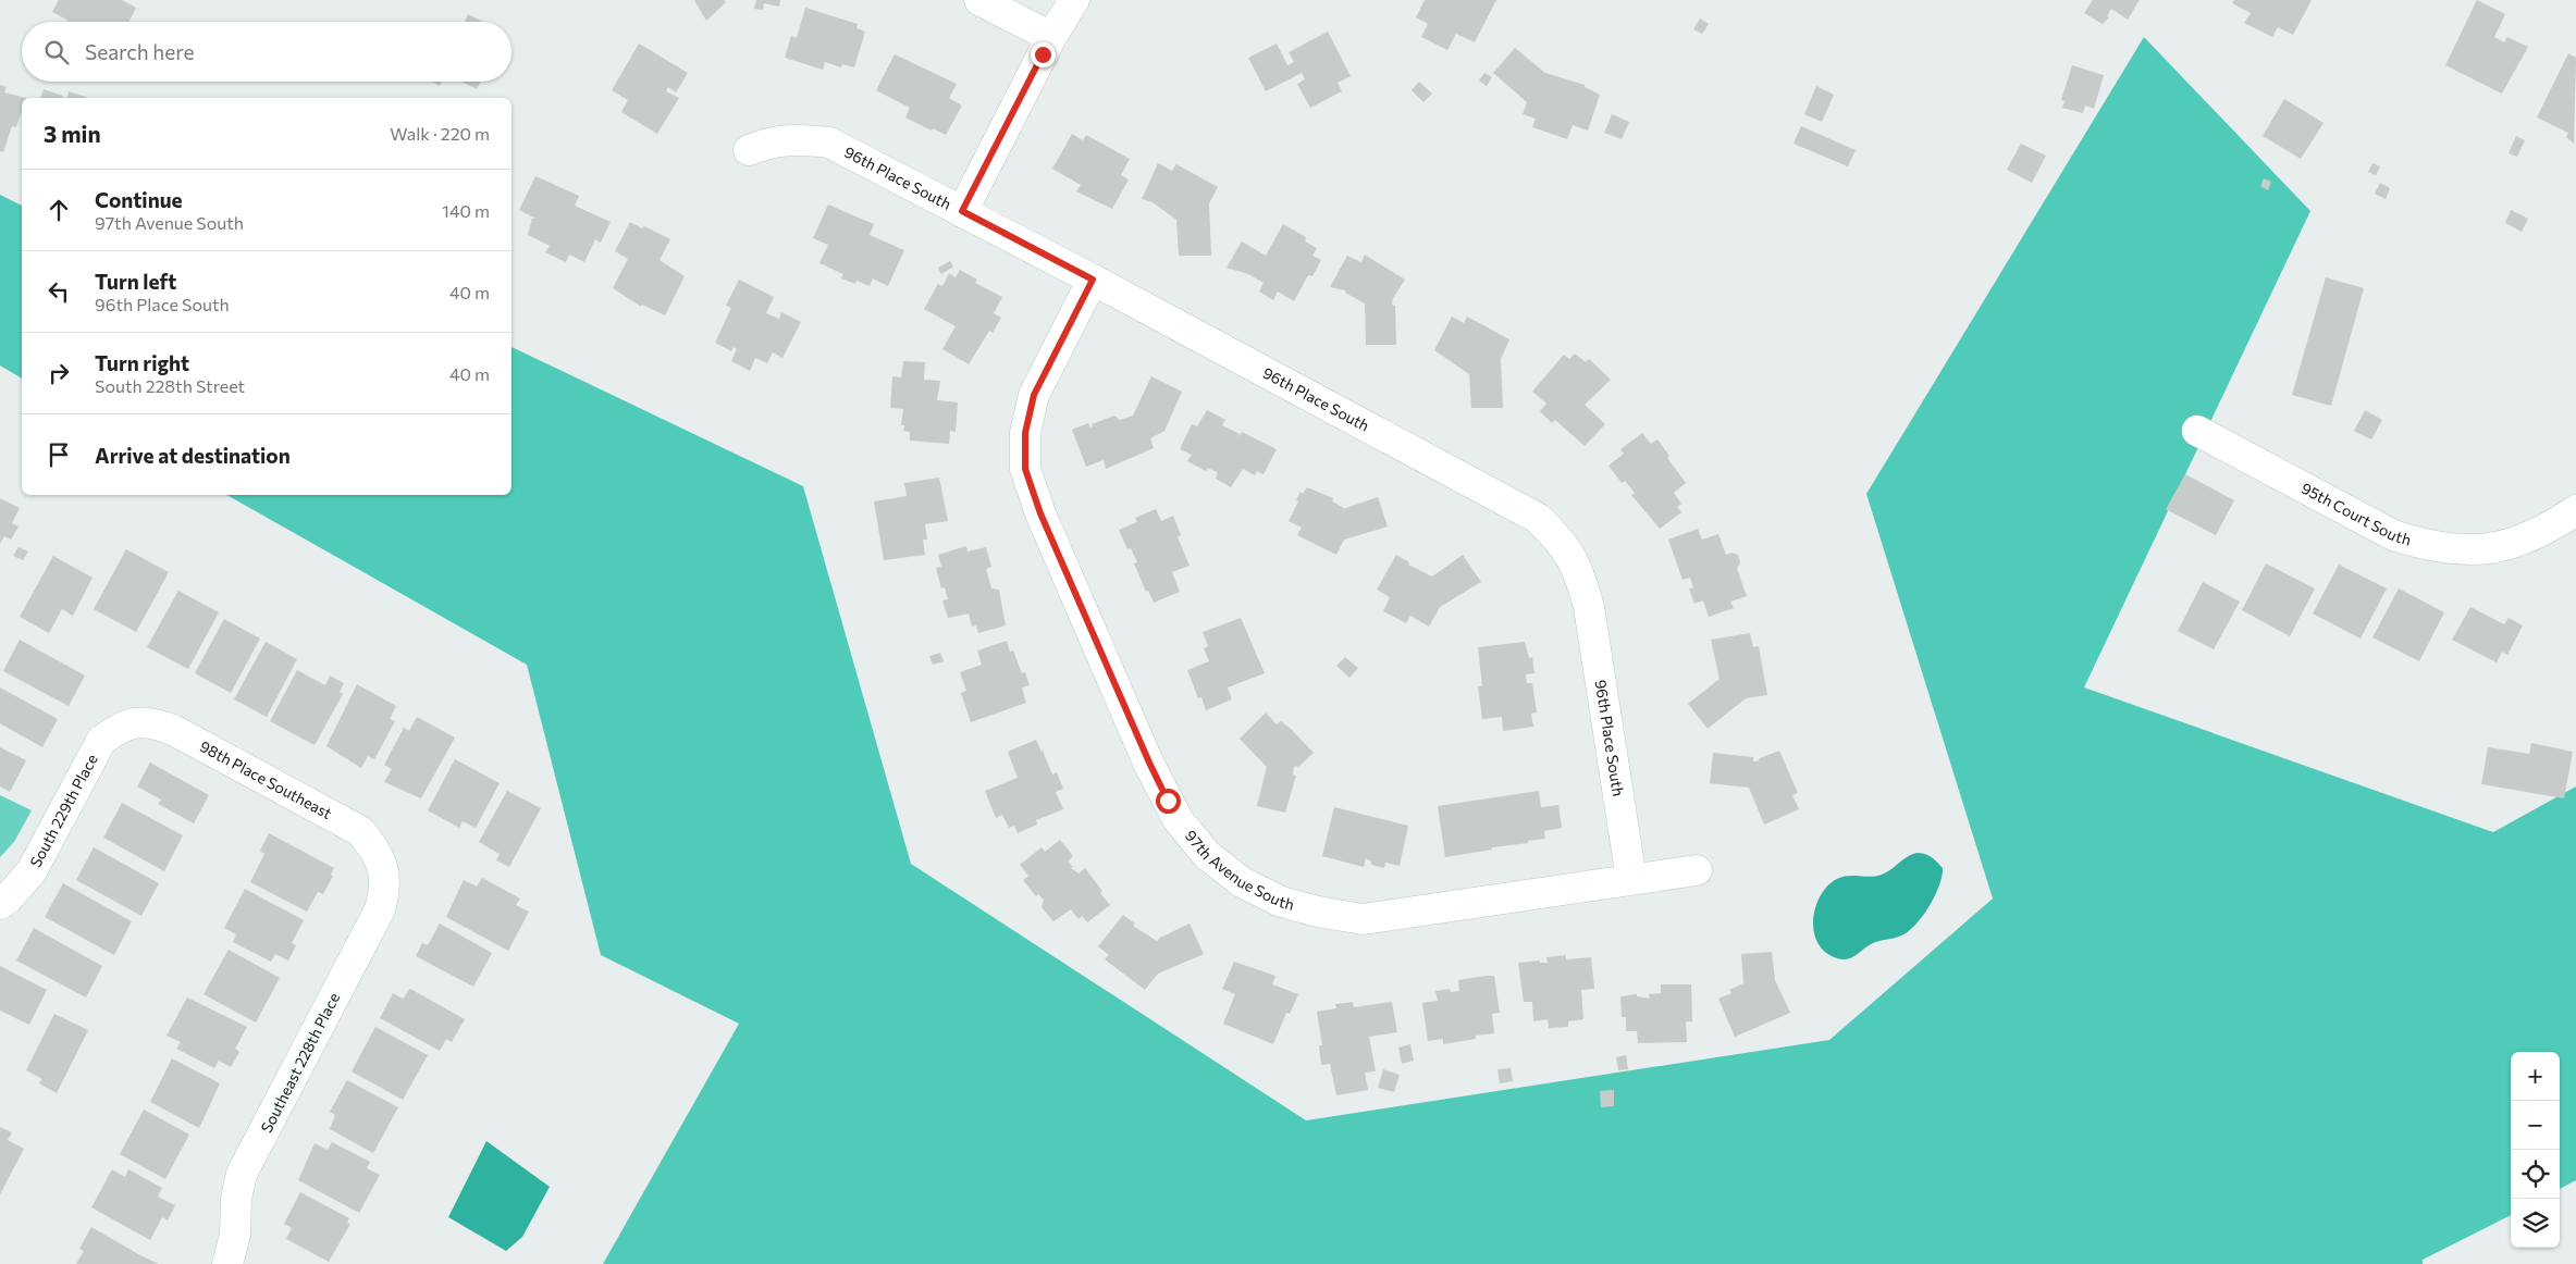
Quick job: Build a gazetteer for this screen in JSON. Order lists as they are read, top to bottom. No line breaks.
{"streets":{"street":["96th Place South","95th Court South","98th Place Southeast","South 229th Place","97th Avenue South","Southeast 228th Place"]},"crossings":[["96th Place South","97th Avenue South"],["98th Place Southeast","South 229th Place"],["98th Place Southeast","Southeast 228th Place"]],"page":{"search":"Search here","heading":["3 min","Walk · 220 m"],"list":[["Continue","97th Avenue South","140 m"],["Turn left","96th Place South","40 m"],["Turn right","South 228th Street","40 m"],"Arrive at destination"],"map_buttons":["+","−"]}}
